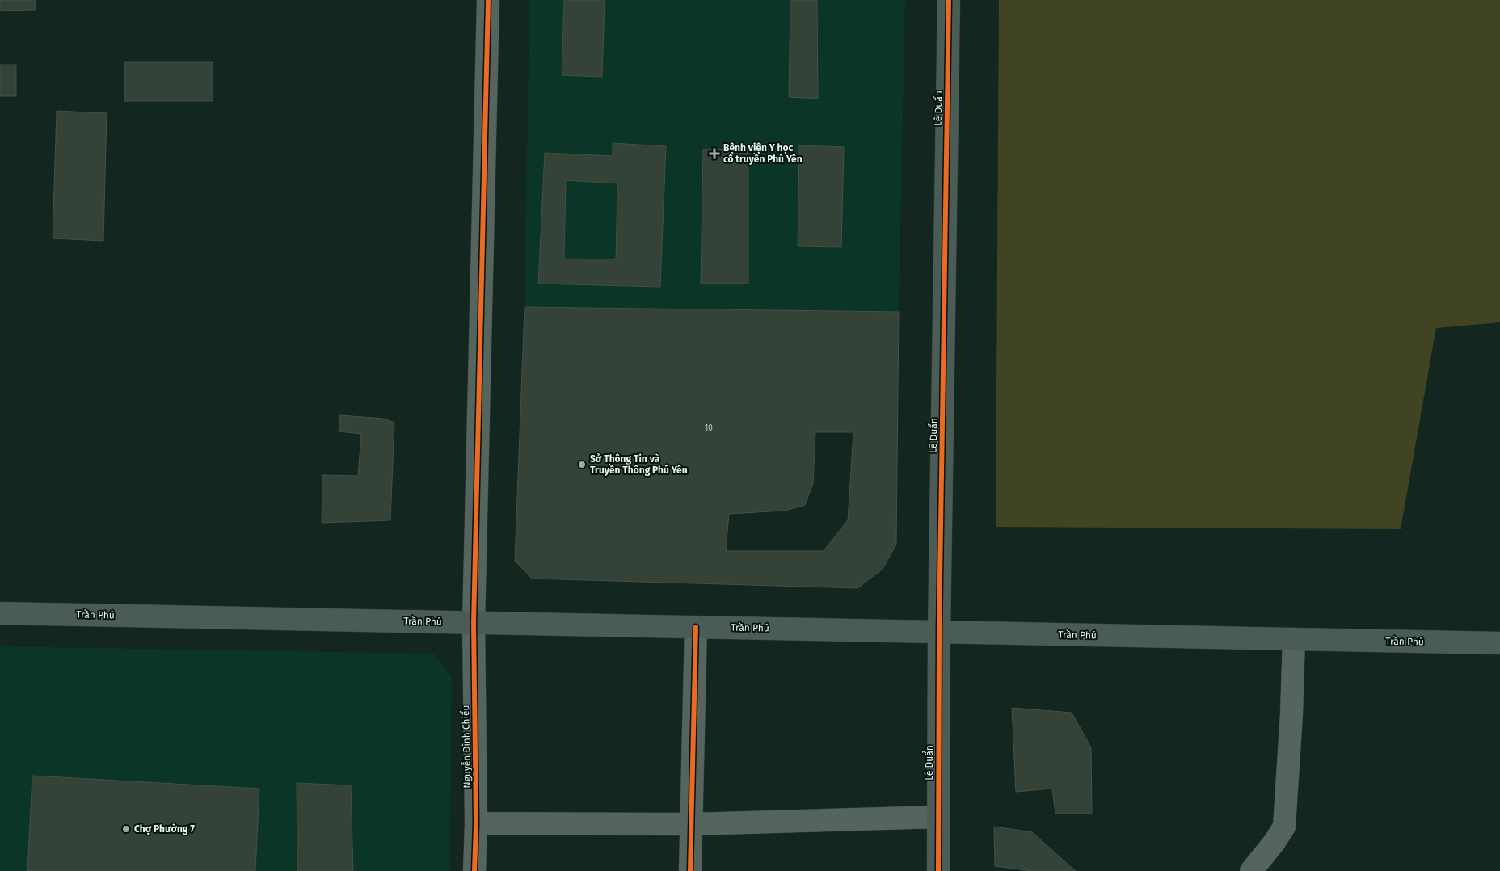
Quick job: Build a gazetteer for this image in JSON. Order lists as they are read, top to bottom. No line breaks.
{"streets":{"main road":["Lê Duẩn","Trần Phú"],"street":["Nguyễn Đình Chiểu"]},"crossings":[["Lê Duẩn","Trần Phú"],["Trần Phú","Nguyễn Đình Chiểu"]],"places":{"health":["Bệnh viện Y học cổ truyền Phú Yên"],"other":["Sở Thông Tin và Truyền Thông Phú Yên","Chợ Phường 7"]},"house_numbers":["10"]}
